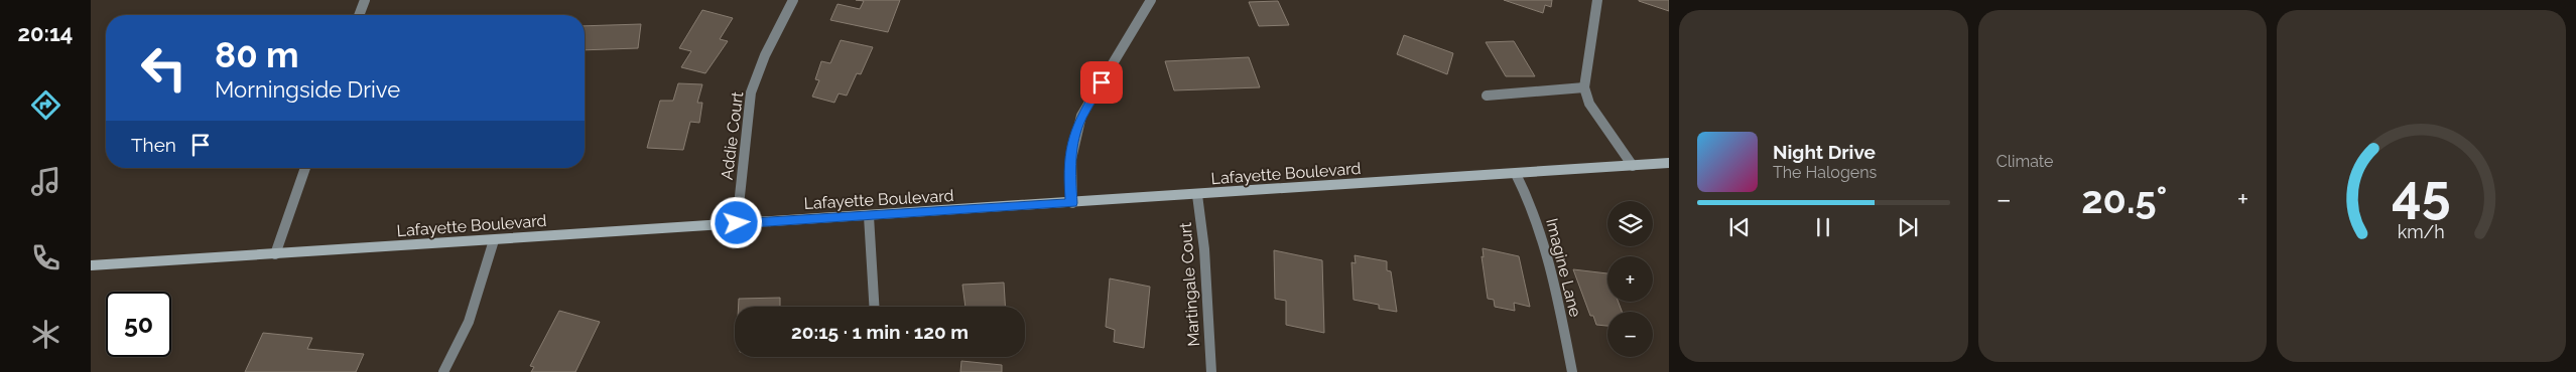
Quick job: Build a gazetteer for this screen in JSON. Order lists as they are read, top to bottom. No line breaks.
{"streets":{"main road":["Lafayette Boulevard"],"street":["Addie Court","Imagine Lane","Martingale Court"]},"crossings":[["Addie Court","Lafayette Boulevard"],["Lafayette Boulevard","Imagine Lane"],["Lafayette Boulevard","Martingale Court"]],"page":{"tabs":"20:14","tile":"Climate","turn":["80 m","Morningside Drive"],"then":"Then","song":["Night Drive","The Halogens"],"heat":["−","20.5°","+"],"map_buttons":["+","−"],"limit":"50","trip":"20:15 · 1 min · 120 m","gauge":["45","km/h"]}}
